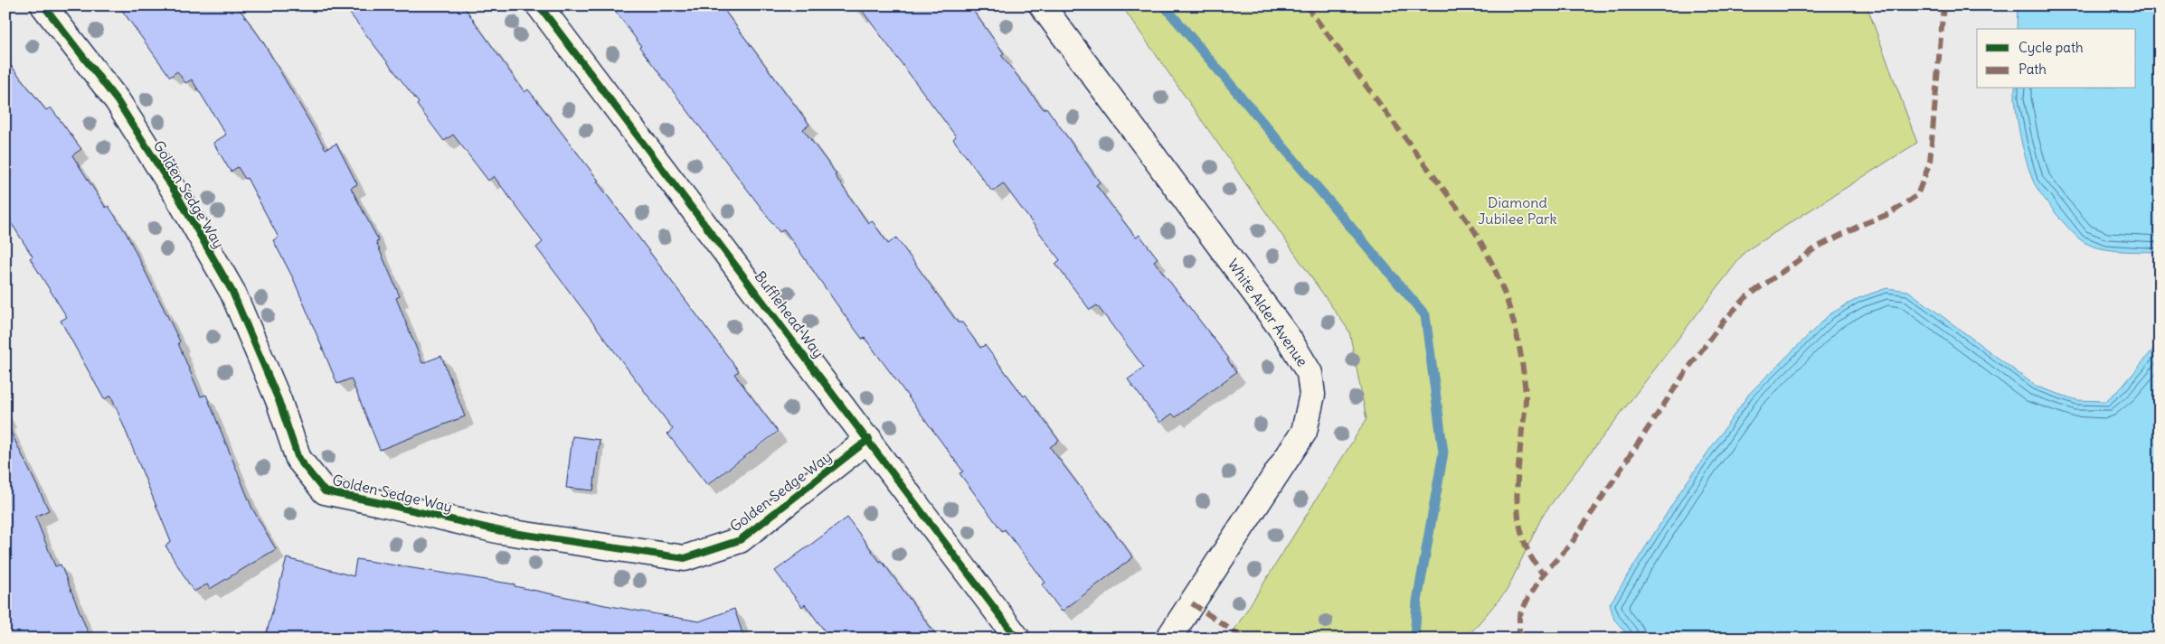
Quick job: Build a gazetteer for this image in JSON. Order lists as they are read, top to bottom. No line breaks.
{"streets":{"street":["Golden Sedge Way","White Alder Avenue","Bufflehead Way"]},"crossings":[["Golden Sedge Way","Bufflehead Way"]],"parks":["Diamond Jubilee Park"],"legend":["Cycle path","Path"]}
